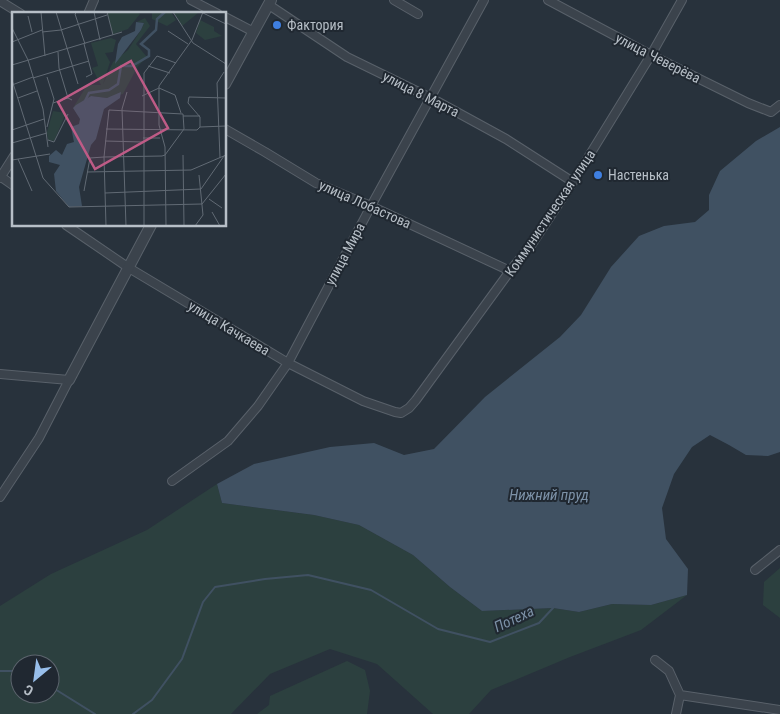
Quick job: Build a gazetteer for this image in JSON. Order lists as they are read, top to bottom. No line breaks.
{"streets":{"street":["улица Чеверёва","улица 8 Марта","улица Лобастова","Коммунистическая улица","улица Мира","улица Качкаева"]},"crossings":[["улица Чеверёва","Коммунистическая улица"],["улица 8 Марта","Коммунистическая улица"],["улица 8 Марта","улица Мира"],["улица Лобастова","Коммунистическая улица"],["улица Лобастова","улица Мира"],["Коммунистическая улица","улица Качкаева"],["улица Мира","улица Качкаева"]],"water":["Нижний пруд","Потеха"],"places":["Фактория","Настенька"],"north":"bottom left"}
